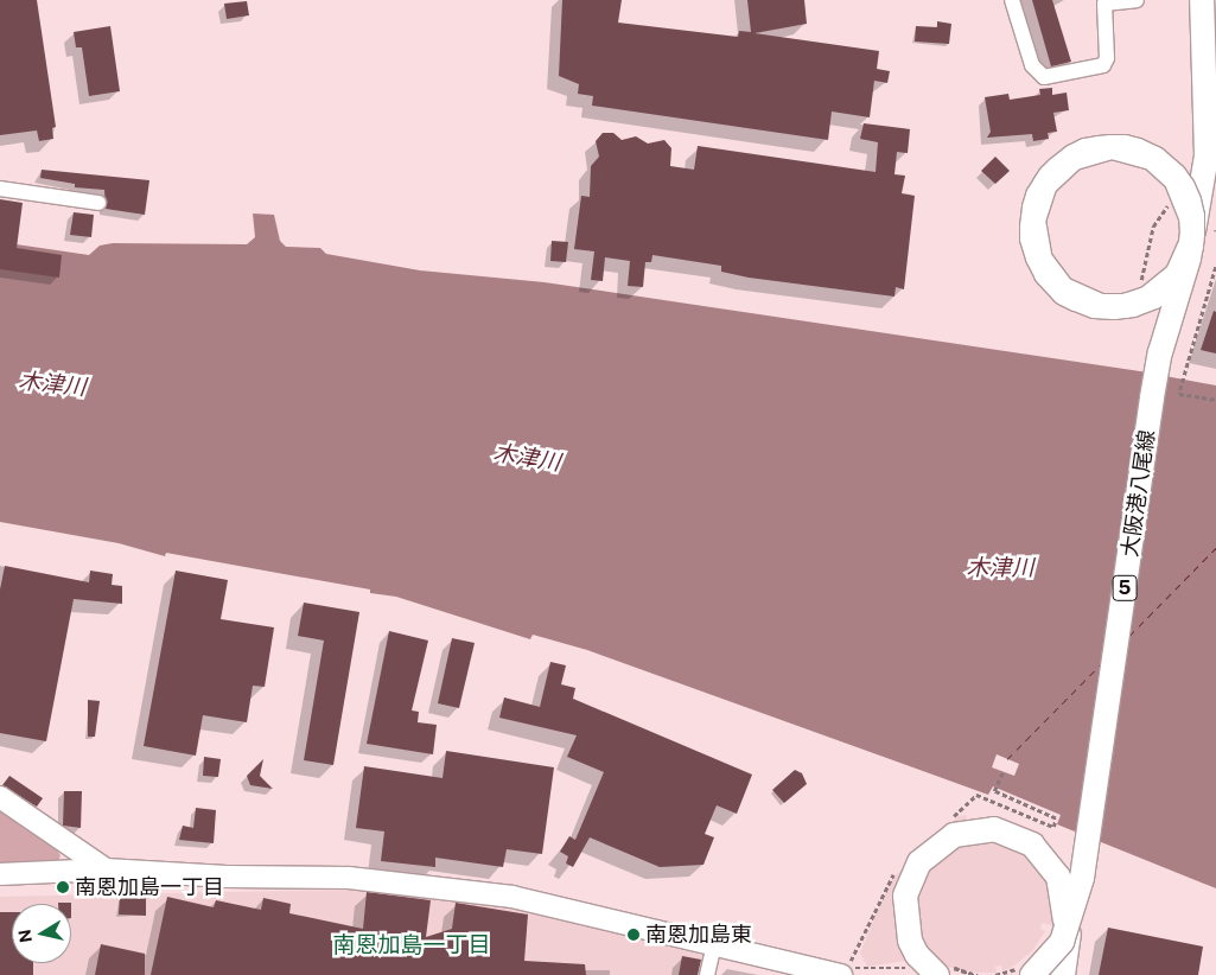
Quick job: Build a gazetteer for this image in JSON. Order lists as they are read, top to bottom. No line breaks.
{"streets":{"main road":["大阪港八尾線","5"]},"districts":["南恩加島一丁目"],"water":["木津川"],"places":["南恩加島一丁目","南恩加島東"],"north":"left"}
